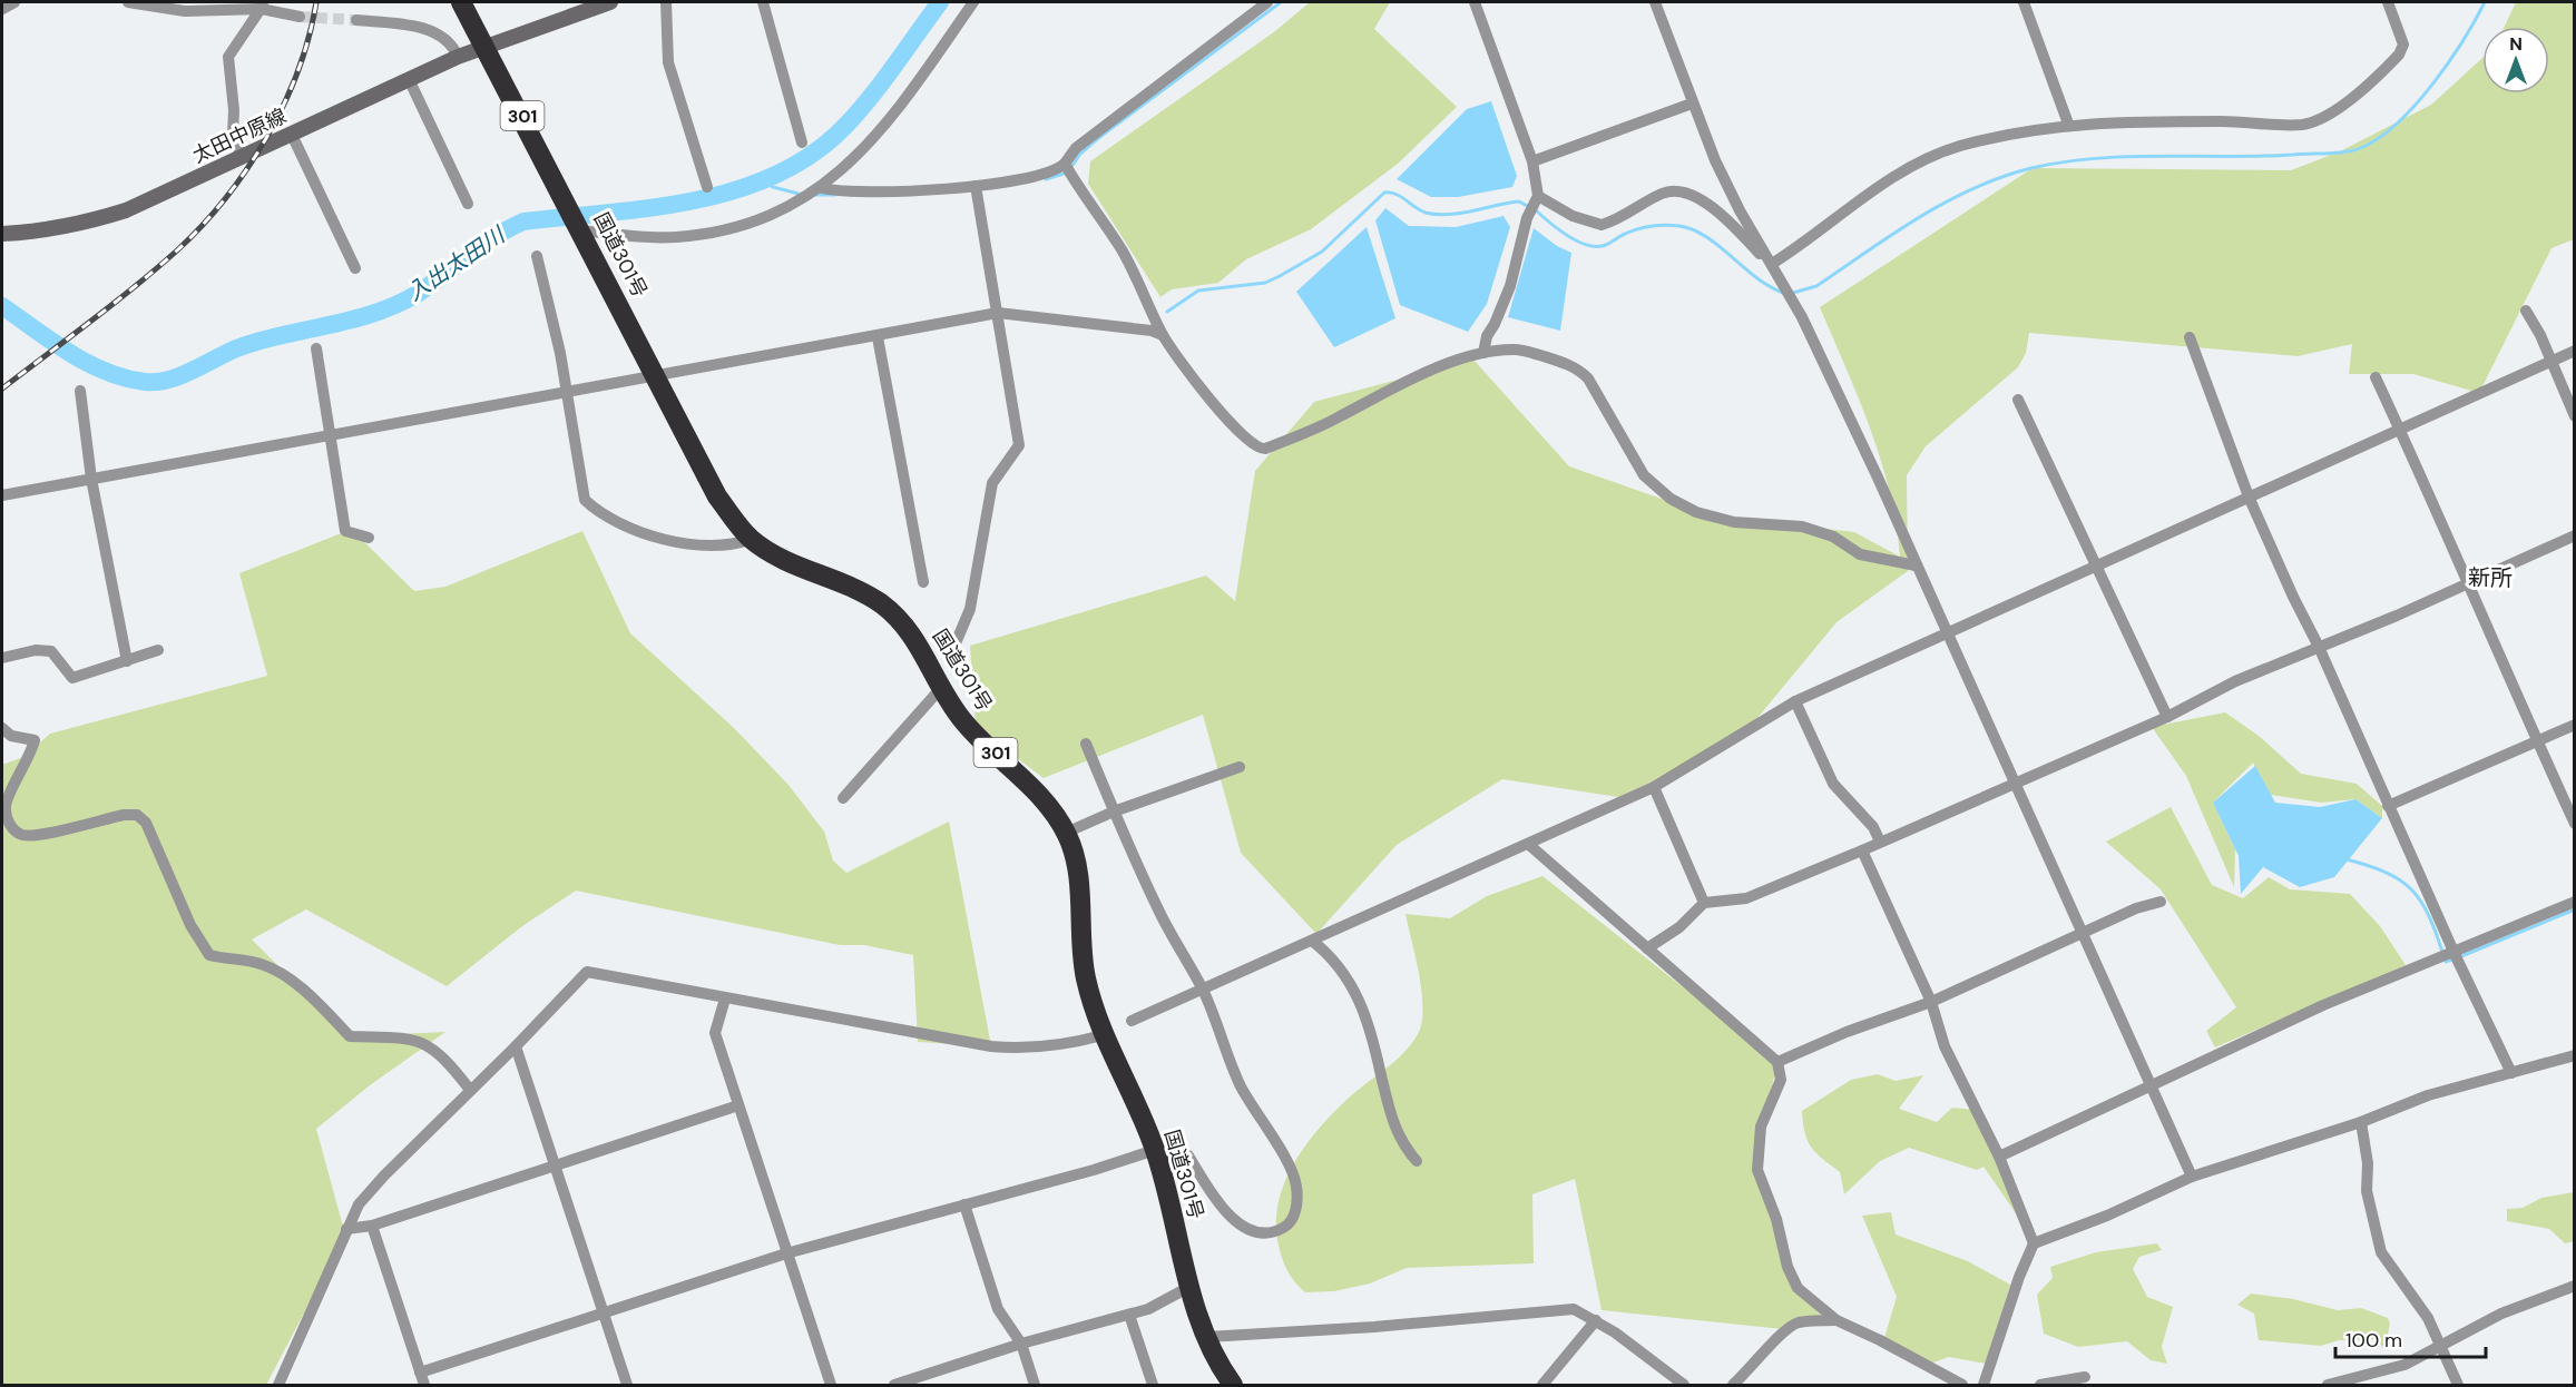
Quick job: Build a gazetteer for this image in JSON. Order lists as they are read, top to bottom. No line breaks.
{"streets":{"highway":["301","国道301号"],"main road":["太田中原線"]},"crossings":[["太田中原線","国道301号"]],"districts":["新所"],"water":["入出太田川"],"scale_bar":"100 m","north":"top"}
